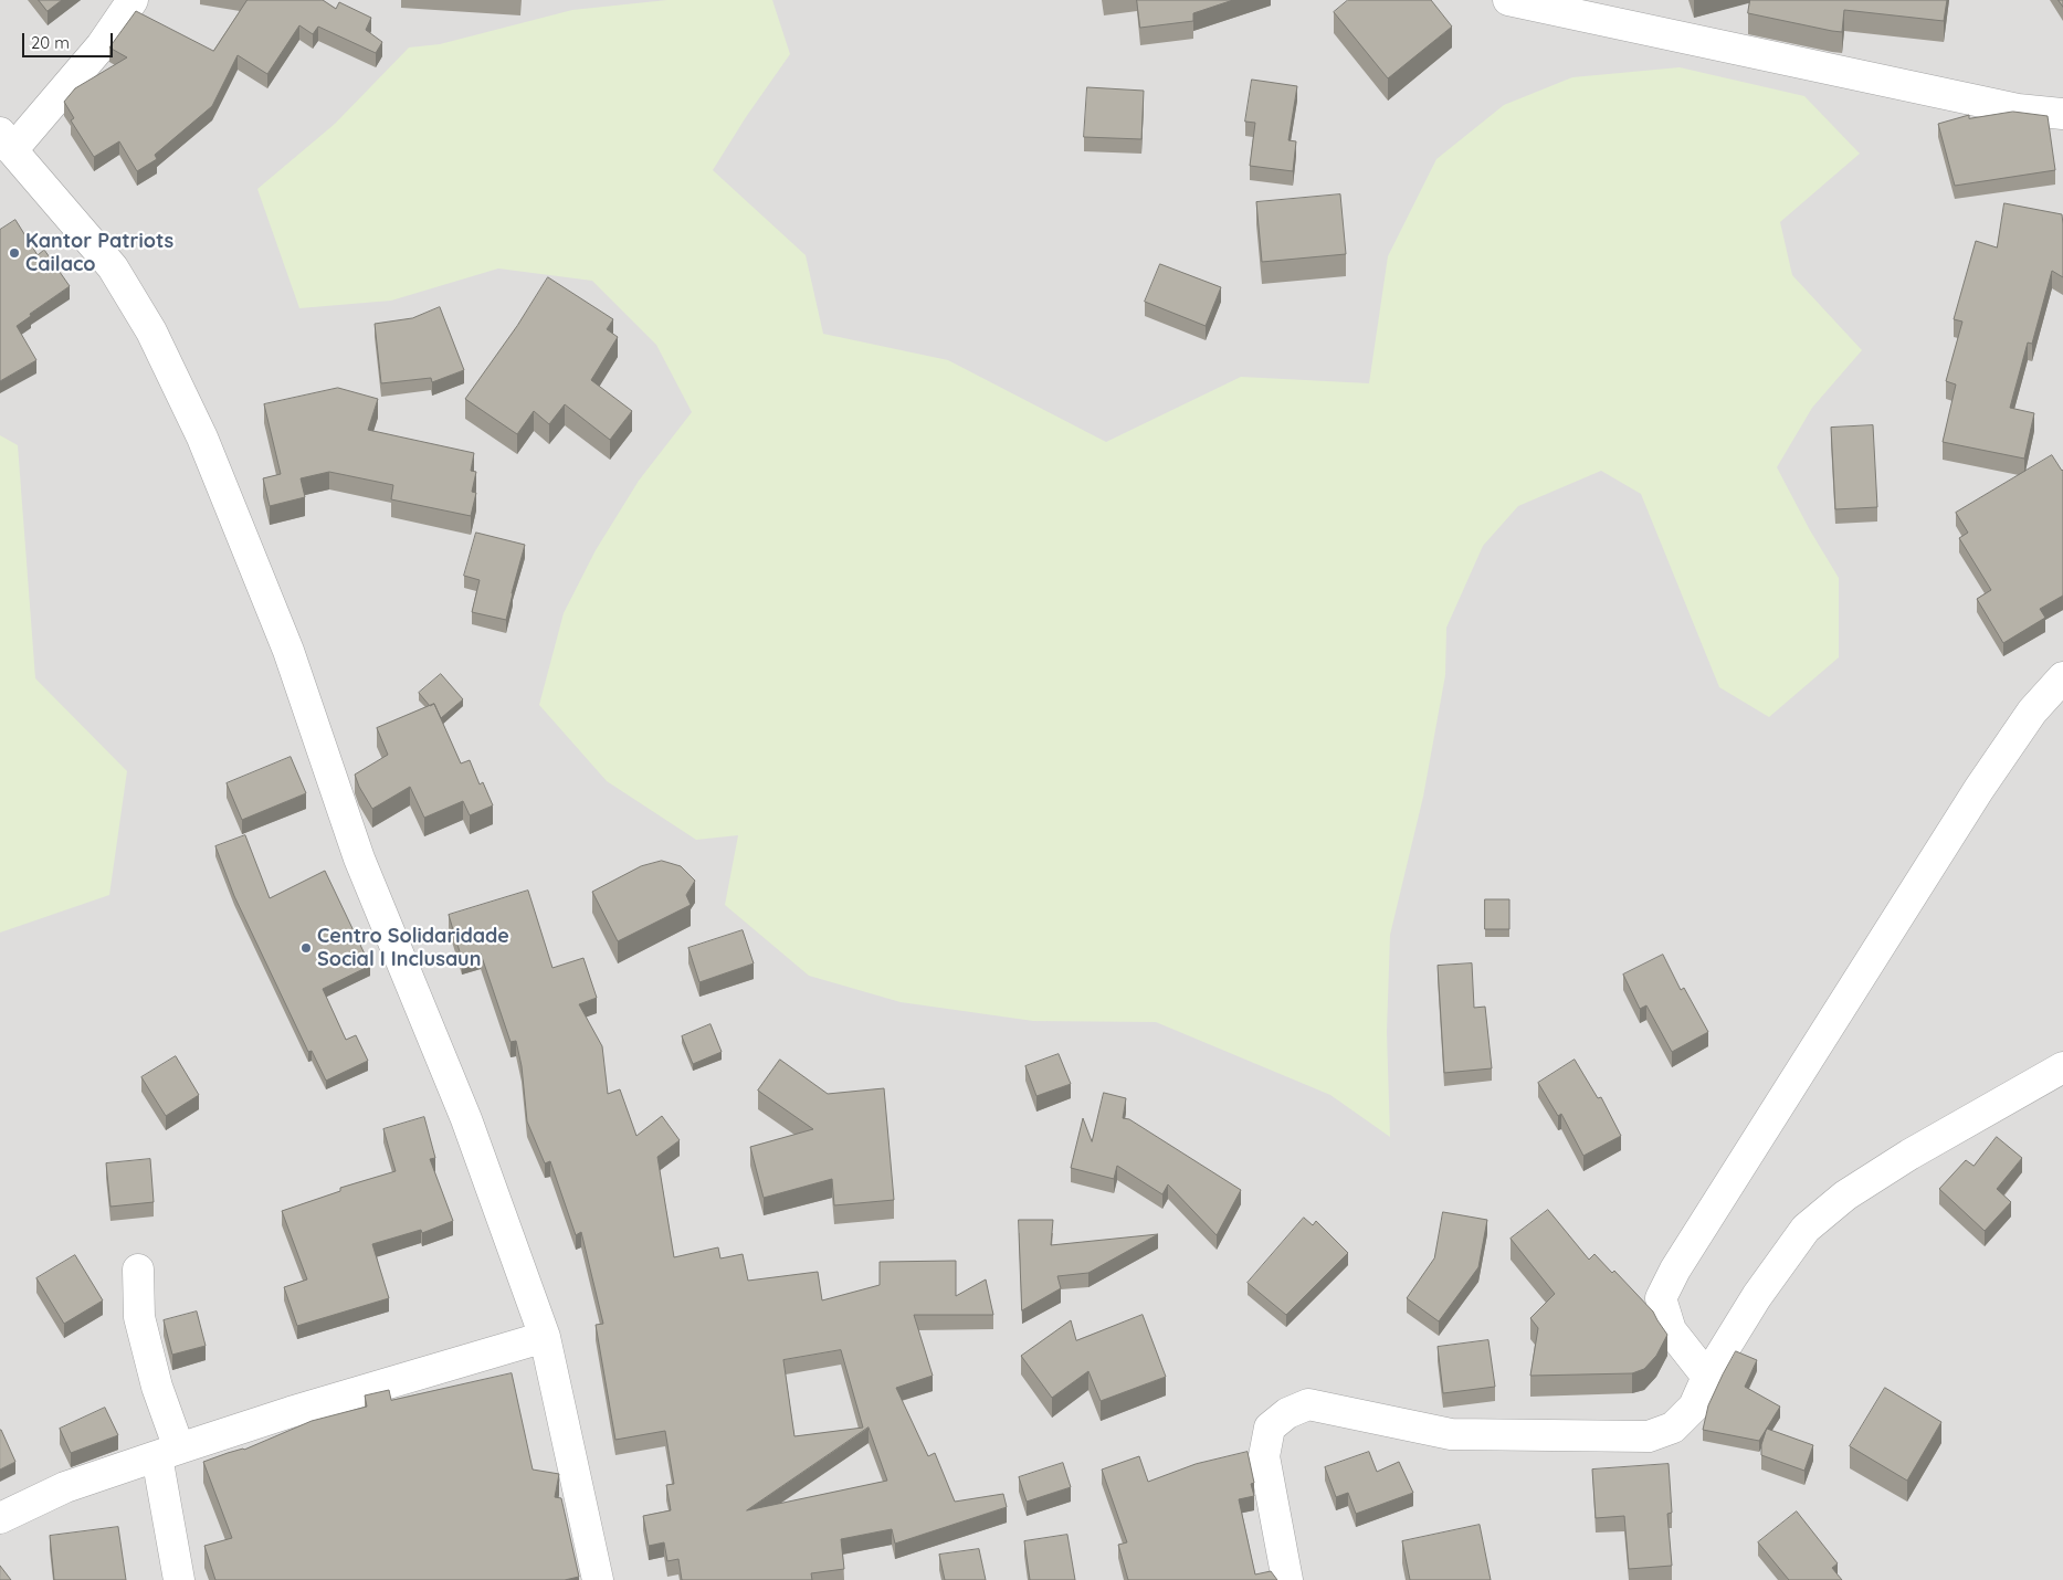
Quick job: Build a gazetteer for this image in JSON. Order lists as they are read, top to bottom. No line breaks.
{"places":["Kantor Patriots Cailaco","Centro Solidaridade Social I Inclusaun"],"scale_bar":"20 m"}
